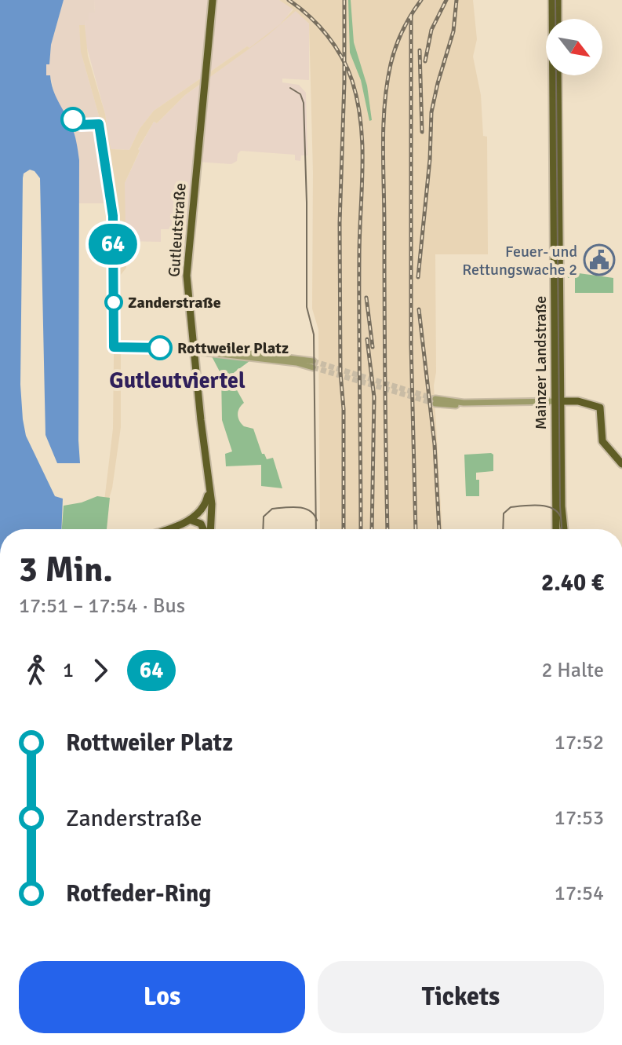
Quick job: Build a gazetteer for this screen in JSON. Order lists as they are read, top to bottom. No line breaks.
{"streets":{"main road":["Gutleutstraße","Mainzer Landstraße"]},"districts":["Gutleutviertel"],"places":{"public building":["Feuer- und Rettungswache 2"],"other":["Zanderstraße","Rottweiler Platz"]},"lines":["bus line 64"],"north":"bottom right","page":{"on_map":"64","heading":["3 Min.","17:51 – 17:54 · Bus","2.40 €"],"legs":["1","64","2 Halte"],"list":[{"name":"Rottweiler Platz","value":"17:52"},{"name":"Zanderstraße","value":"17:53"},{"name":"Rotfeder-Ring","value":"17:54"}],"buttons":["Los","Tickets"]}}
